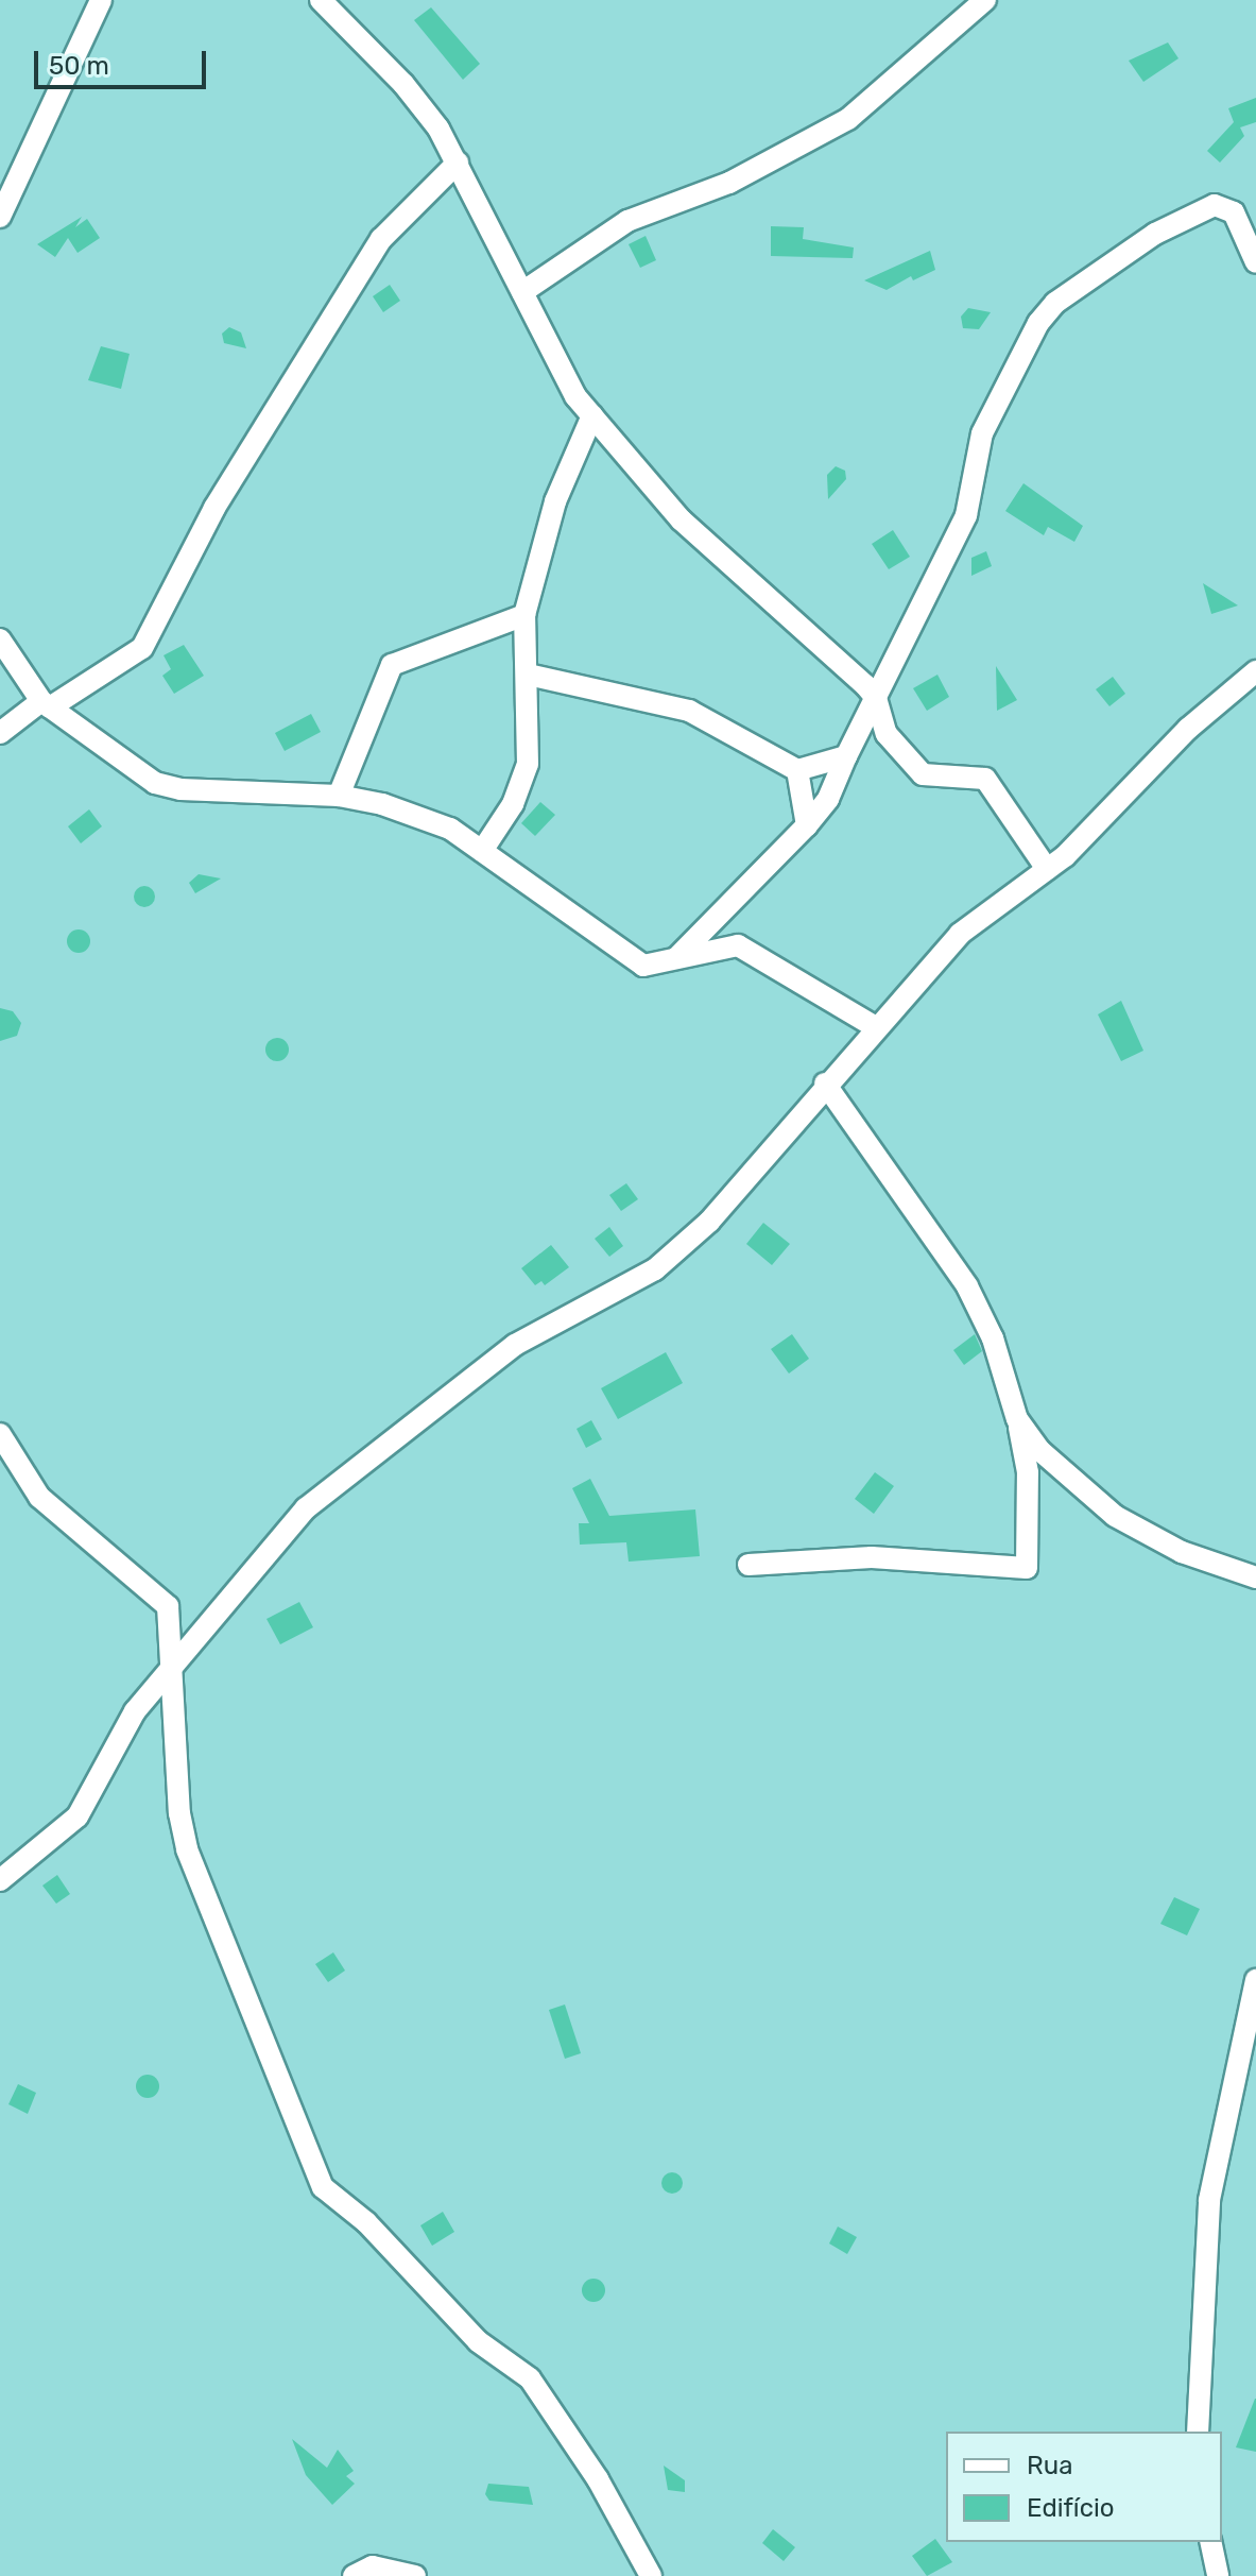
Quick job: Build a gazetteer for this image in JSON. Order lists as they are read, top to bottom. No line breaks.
{"legend":["Rua","Edifício"],"scale_bar":"50 m"}
